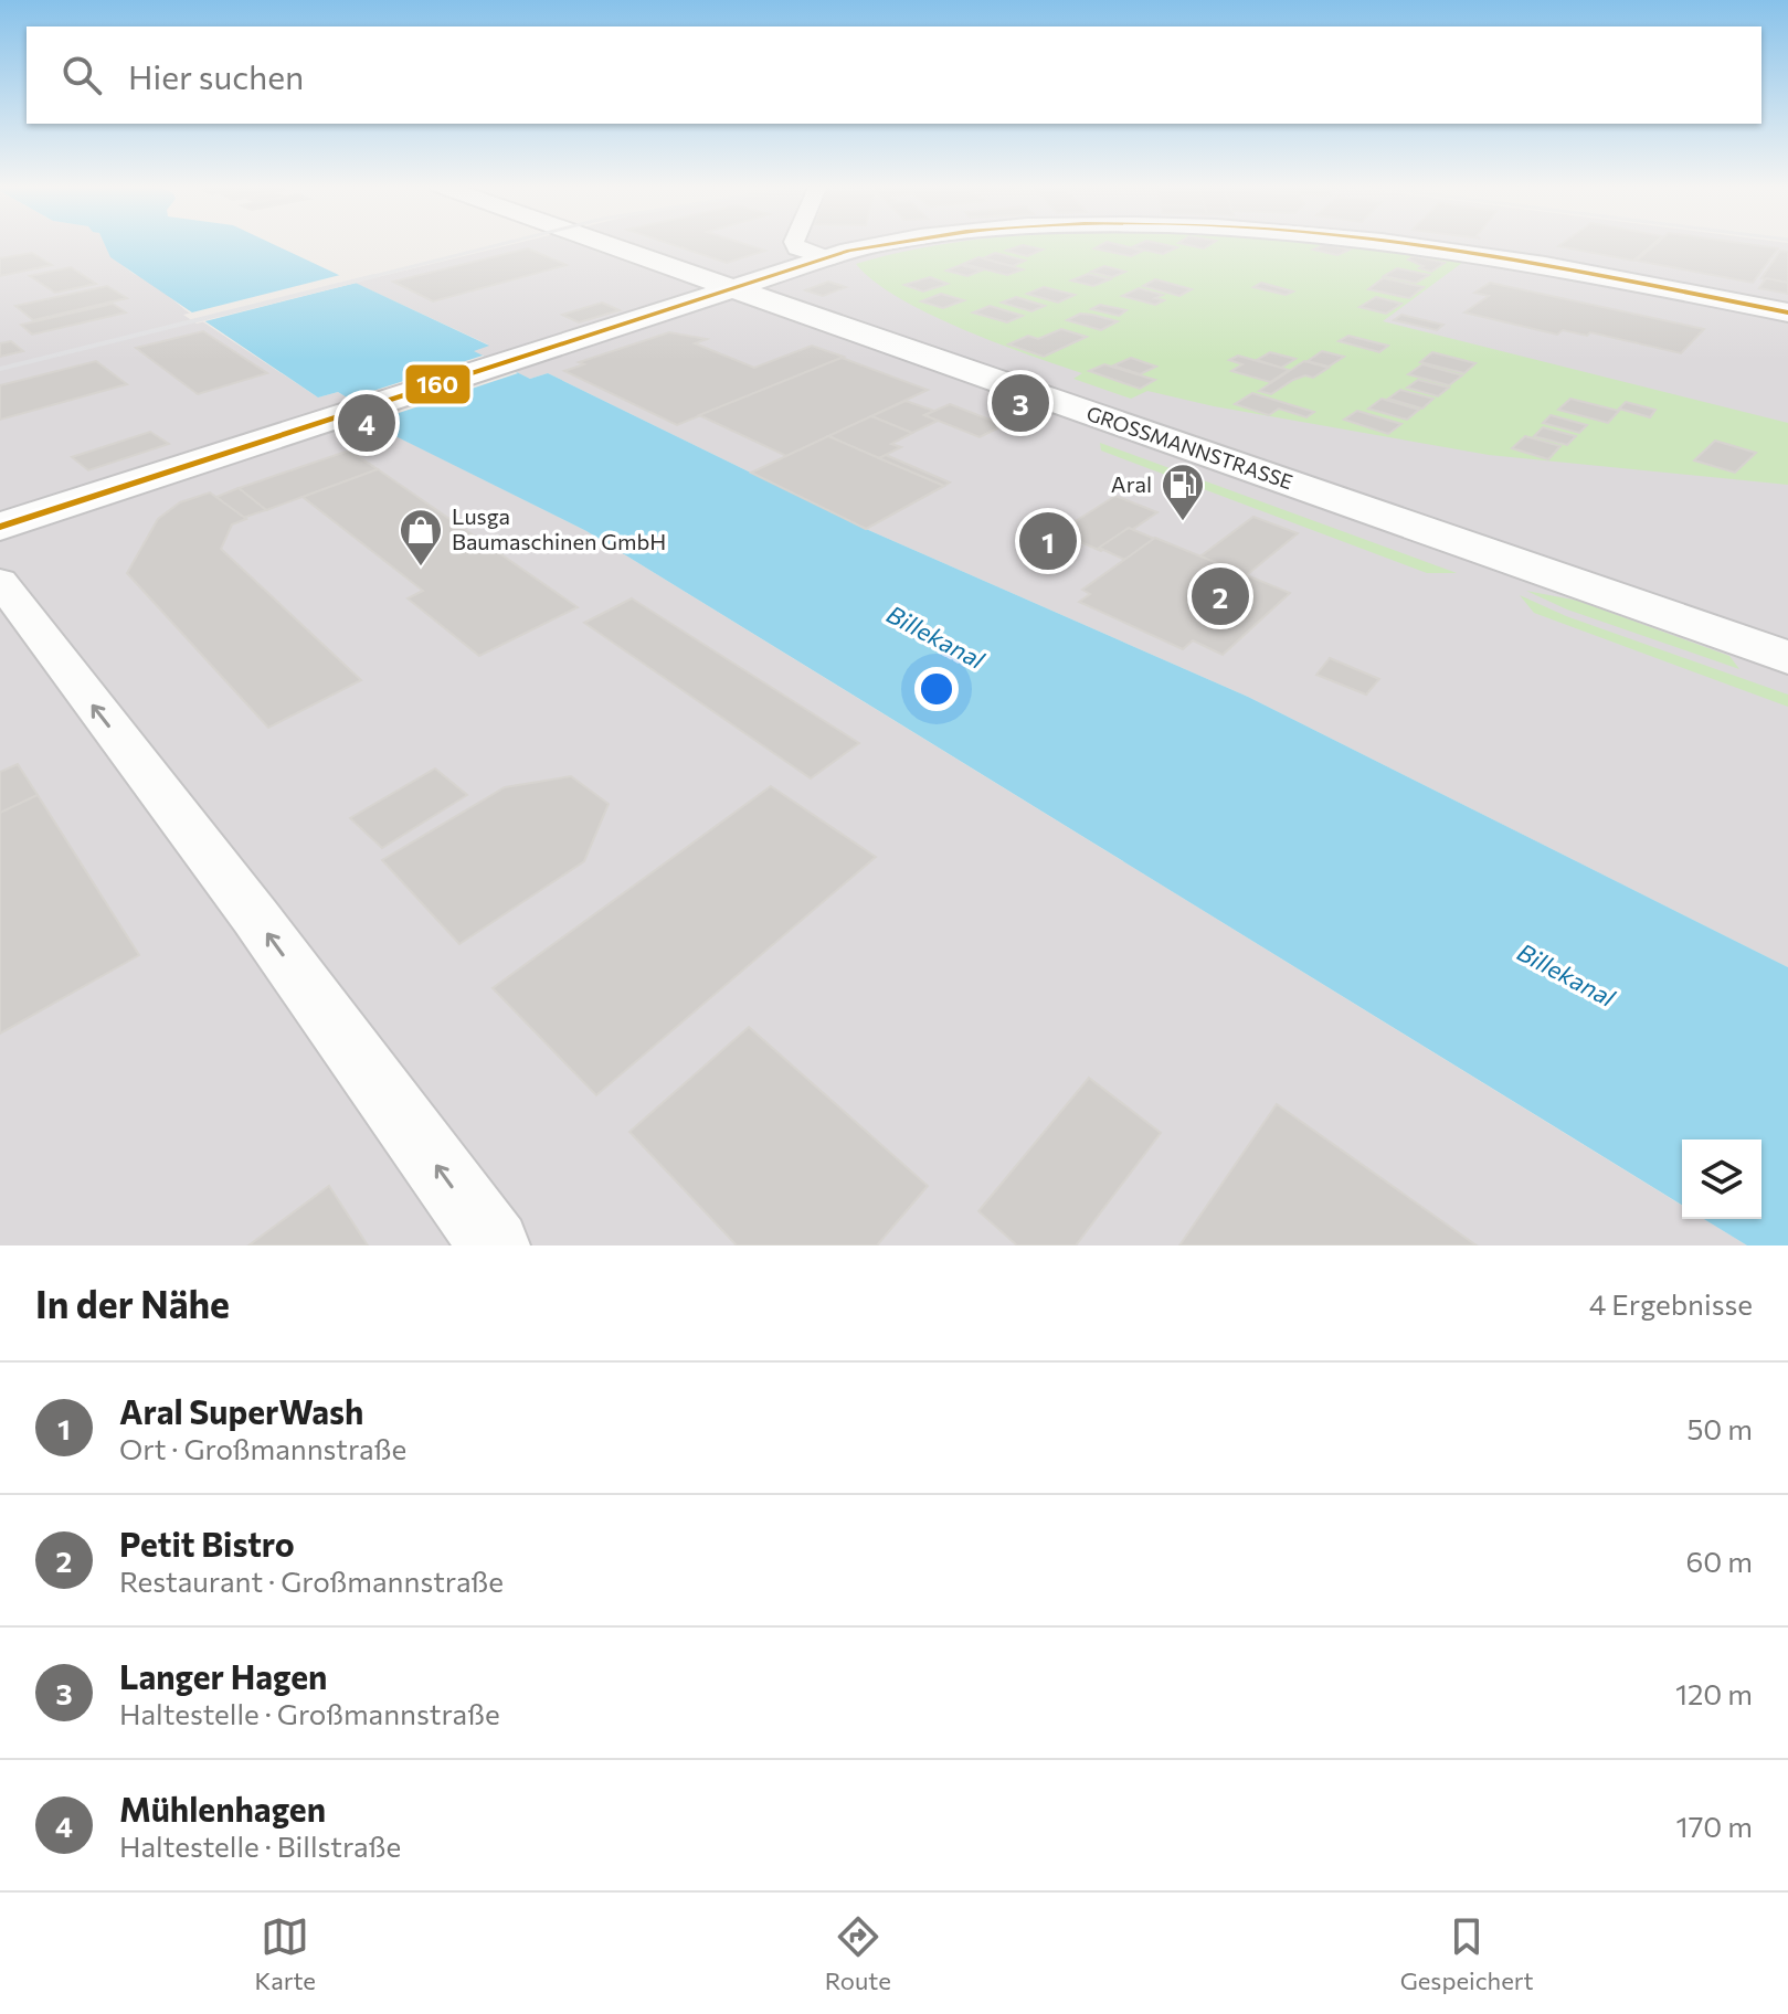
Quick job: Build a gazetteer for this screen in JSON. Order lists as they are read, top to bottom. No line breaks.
{"streets":{"street":["GROSSMANNSTRASSE"]},"water":["Billekanal"],"places":{"fuel station":["Aral"],"shop":["Lusga Baumaschinen GmbH"]},"lines":["transit line 160"],"page":{"search":"Hier suchen","pins":["3","4","1","2"],"heading":["In der Nähe","4 Ergebnisse"],"list":[{"mark":"1","name":"Aral SuperWash","note":"Ort · Großmannstraße","value":"50 m"},{"mark":"2","name":"Petit Bistro","note":"Restaurant · Großmannstraße","value":"60 m"},{"mark":"3","name":"Langer Hagen","note":"Haltestelle · Großmannstraße","value":"120 m"},{"mark":"4","name":"Mühlenhagen","note":"Haltestelle · Billstraße","value":"170 m"}],"nav":["Karte","Route","Gespeichert"]}}
